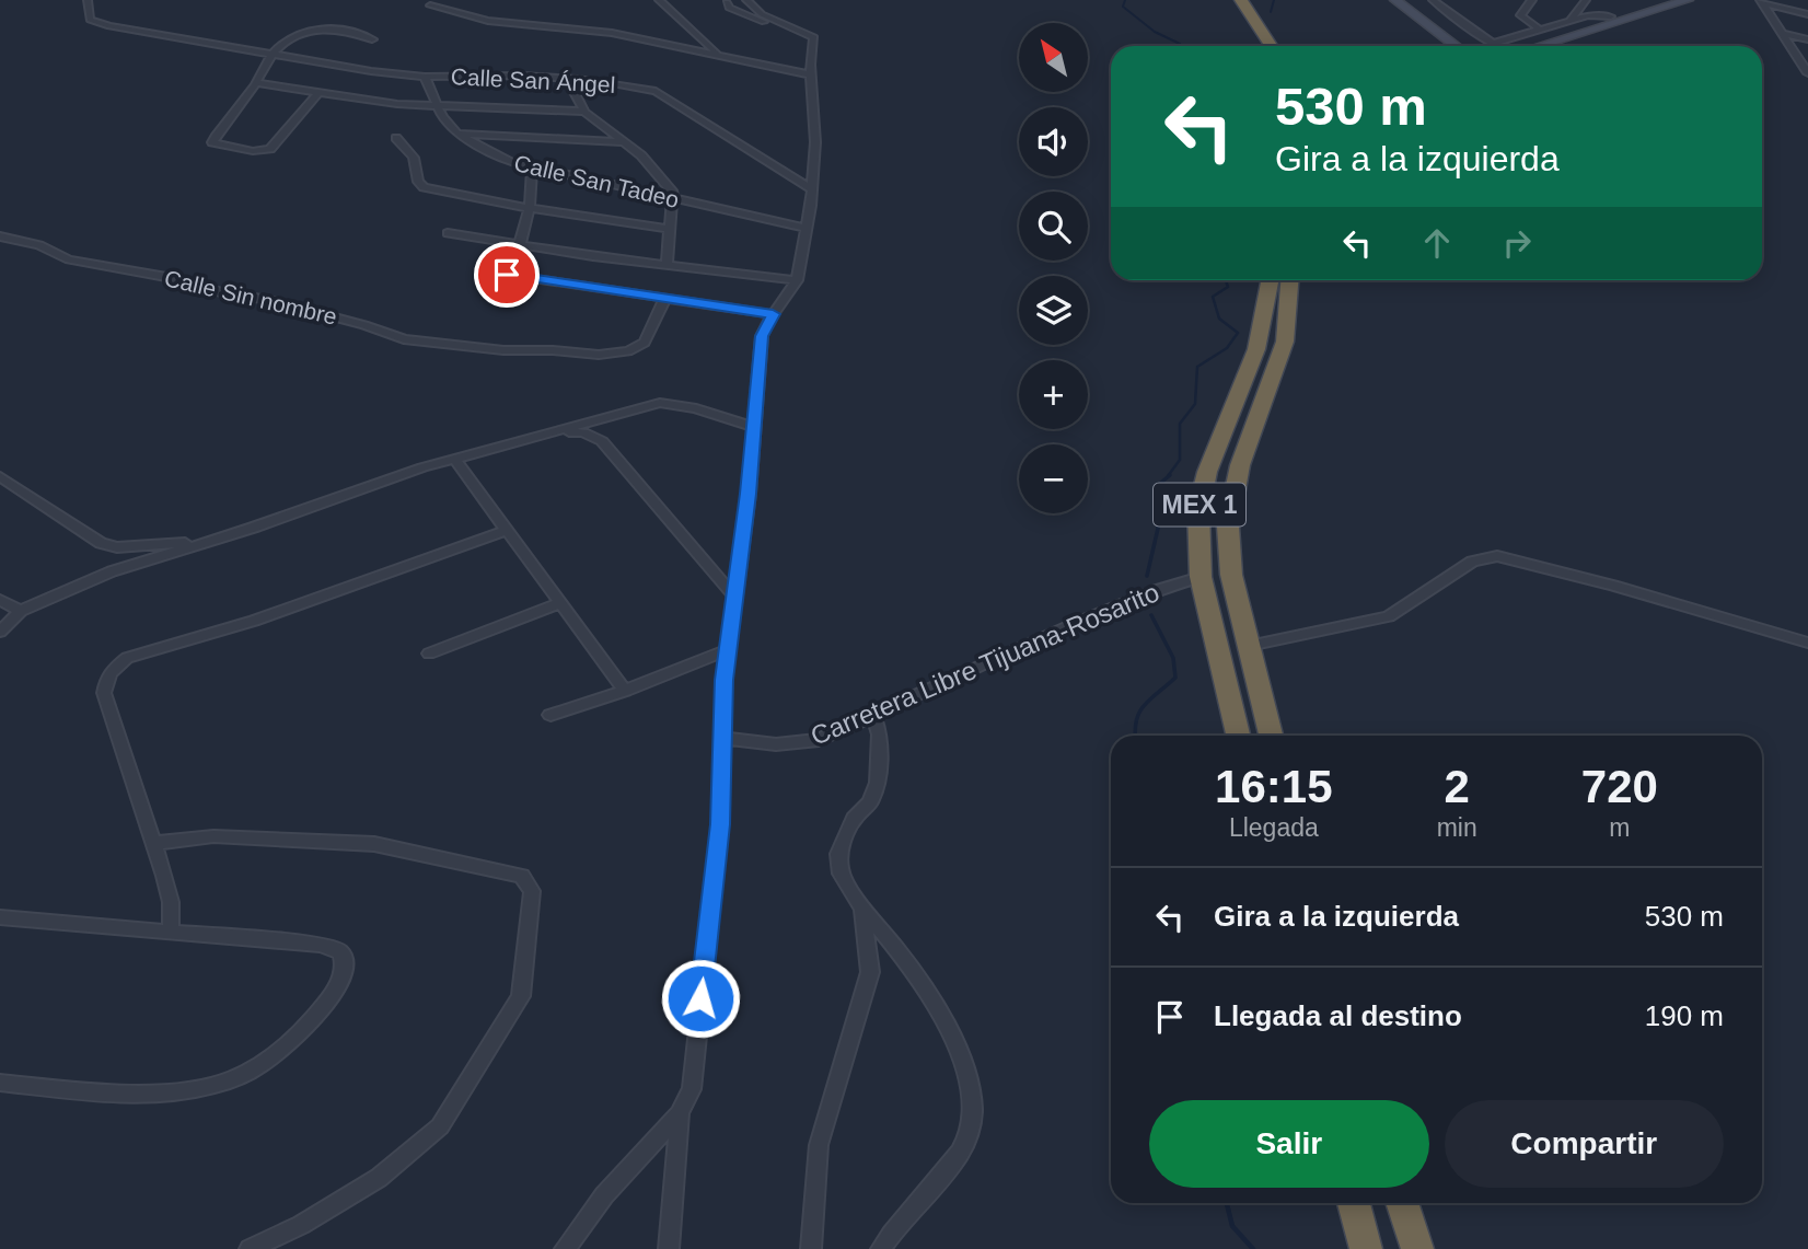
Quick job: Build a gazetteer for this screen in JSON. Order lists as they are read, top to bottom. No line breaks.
{"streets":{"highway":["MEX 1"],"street":["Calle San Ángel","Calle San Tadeo","Calle Sin nombre","Carretera Libre Tijuana-Rosarito"]},"crossings":[["Calle San Ángel","Calle San Tadeo"],["MEX 1","Carretera Libre Tijuana-Rosarito"]],"north":"top left","page":{"map_buttons":["+","−"],"turn":["530 m","Gira a la izquierda"],"eta":["16:15","Llegada","2","min","720","m"],"list":[{"name":"Gira a la izquierda","value":"530 m"},{"name":"Llegada al destino","value":"190 m"}],"buttons":["Salir","Compartir"]}}
